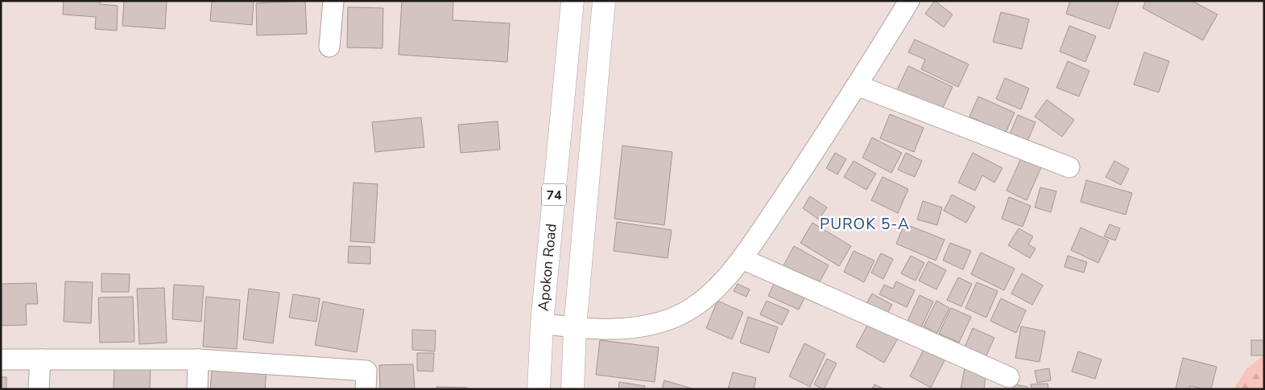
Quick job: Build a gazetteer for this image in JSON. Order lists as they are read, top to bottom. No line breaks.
{"streets":{"highway":["74","Apokon Road"]},"districts":["PUROK 5-A"]}
